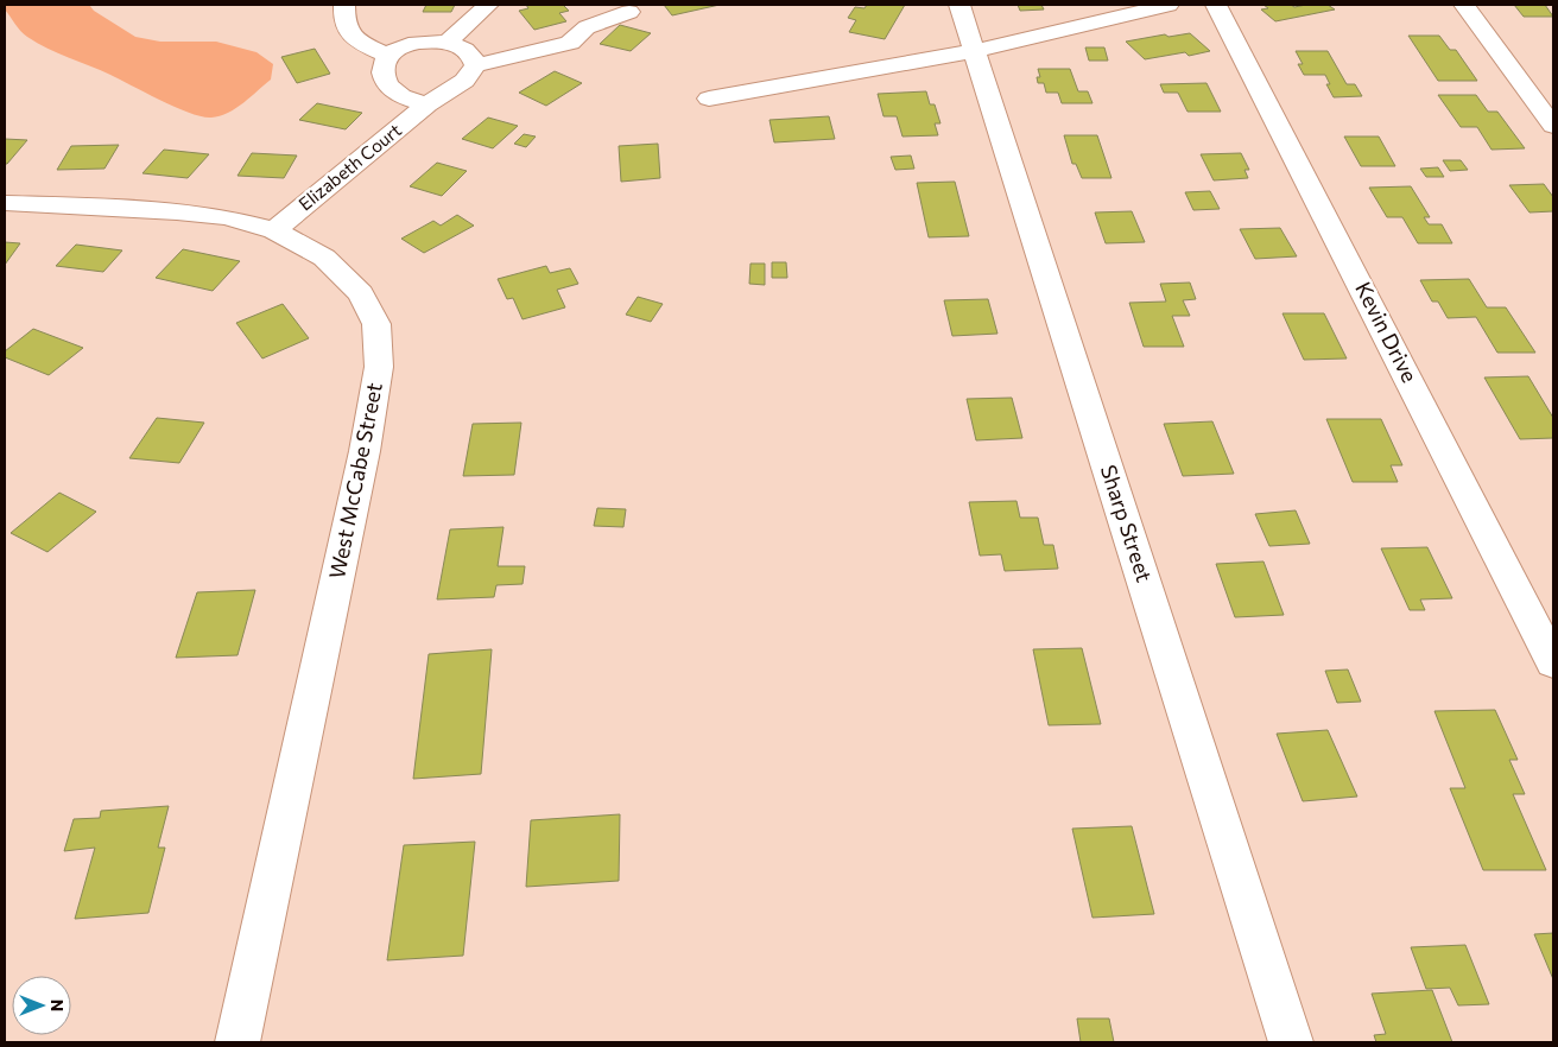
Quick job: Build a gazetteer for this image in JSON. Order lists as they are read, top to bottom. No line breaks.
{"streets":{"street":["Elizabeth Court","Kevin Drive","West McCabe Street","Sharp Street"]},"crossings":[["Elizabeth Court","West McCabe Street"]],"north":"right"}
